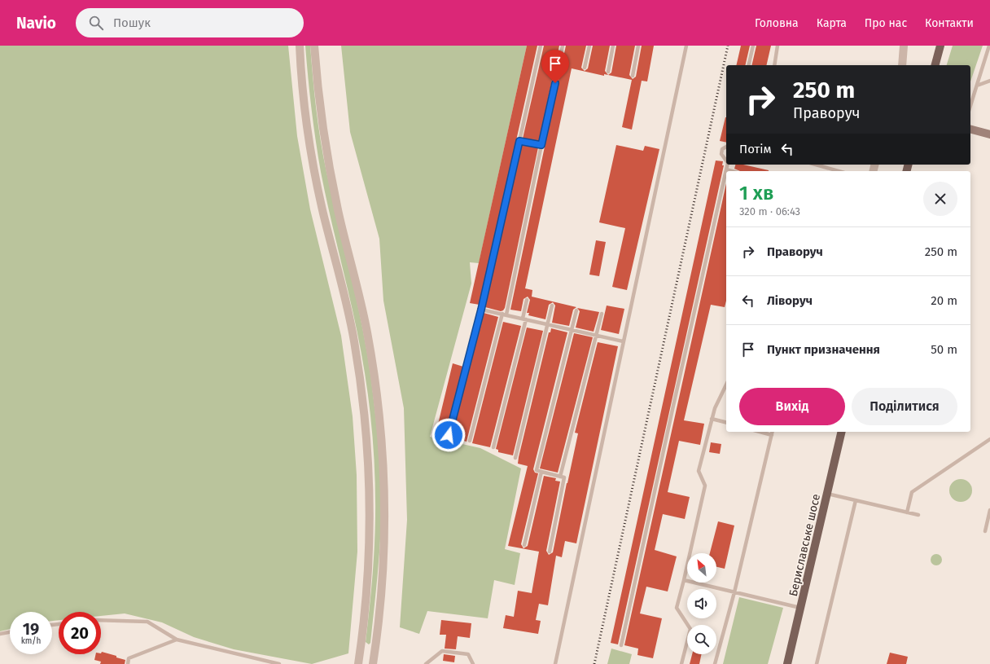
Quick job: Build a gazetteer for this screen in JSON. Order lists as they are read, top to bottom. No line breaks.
{"streets":{"main road":["Бериславське шосе"]},"north":"top left","page":{"header":"Navio","search":"Пошук","nav":["Головна","Карта","Про нас","Контакти"],"turn":["250 m","Праворуч"],"then":"Потім","heading":["1 хв","320 m · 06:43"],"list":[{"name":"Праворуч","value":"250 m"},{"name":"Ліворуч","value":"20 m"},{"name":"Пункт призначення","value":"50 m"}],"buttons":["Вихід","Поділитися"],"speed":"19 km/h","limit":"20"}}
